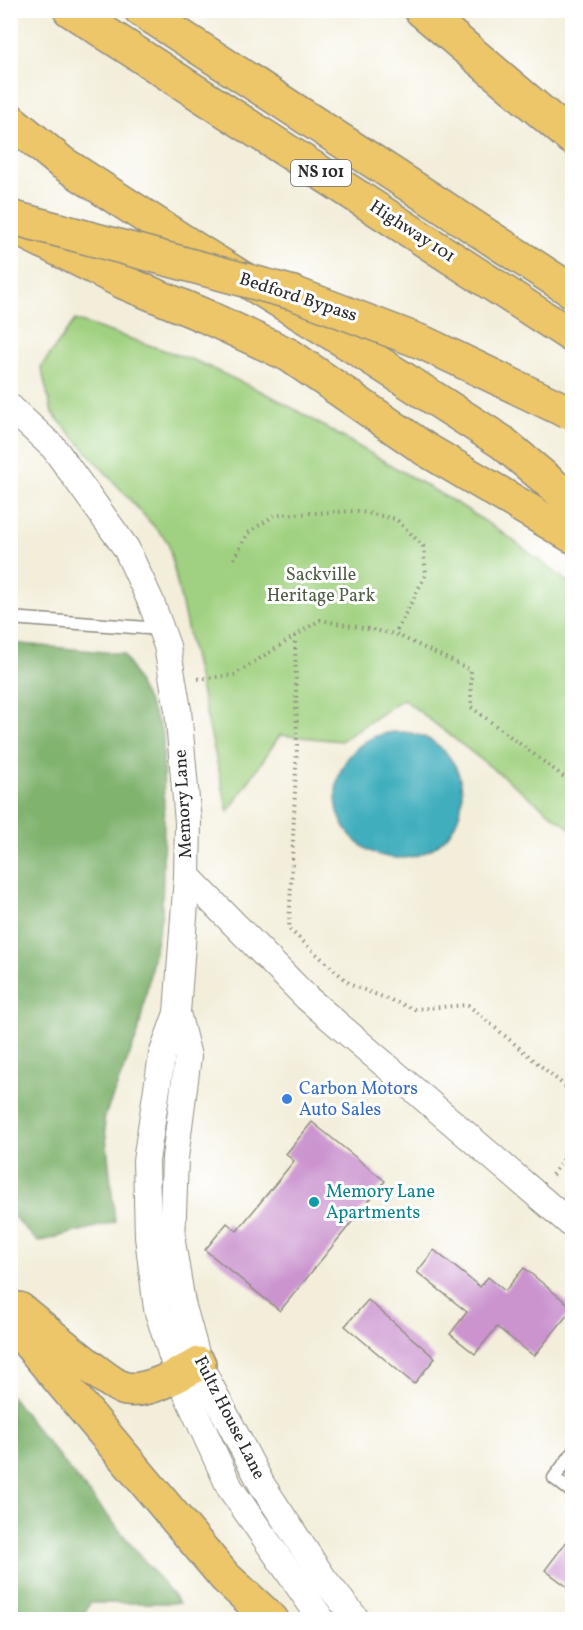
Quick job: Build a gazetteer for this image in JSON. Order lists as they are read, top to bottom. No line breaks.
{"streets":{"highway":["NS 101","Highway 101","Bedford Bypass"],"street":["Memory Lane","Fultz House Lane"]},"crossings":[["Memory Lane","Fultz House Lane"]],"parks":["Sackville Heritage Park"],"places":["Carbon Motors Auto Sales","Memory Lane Apartments"]}
